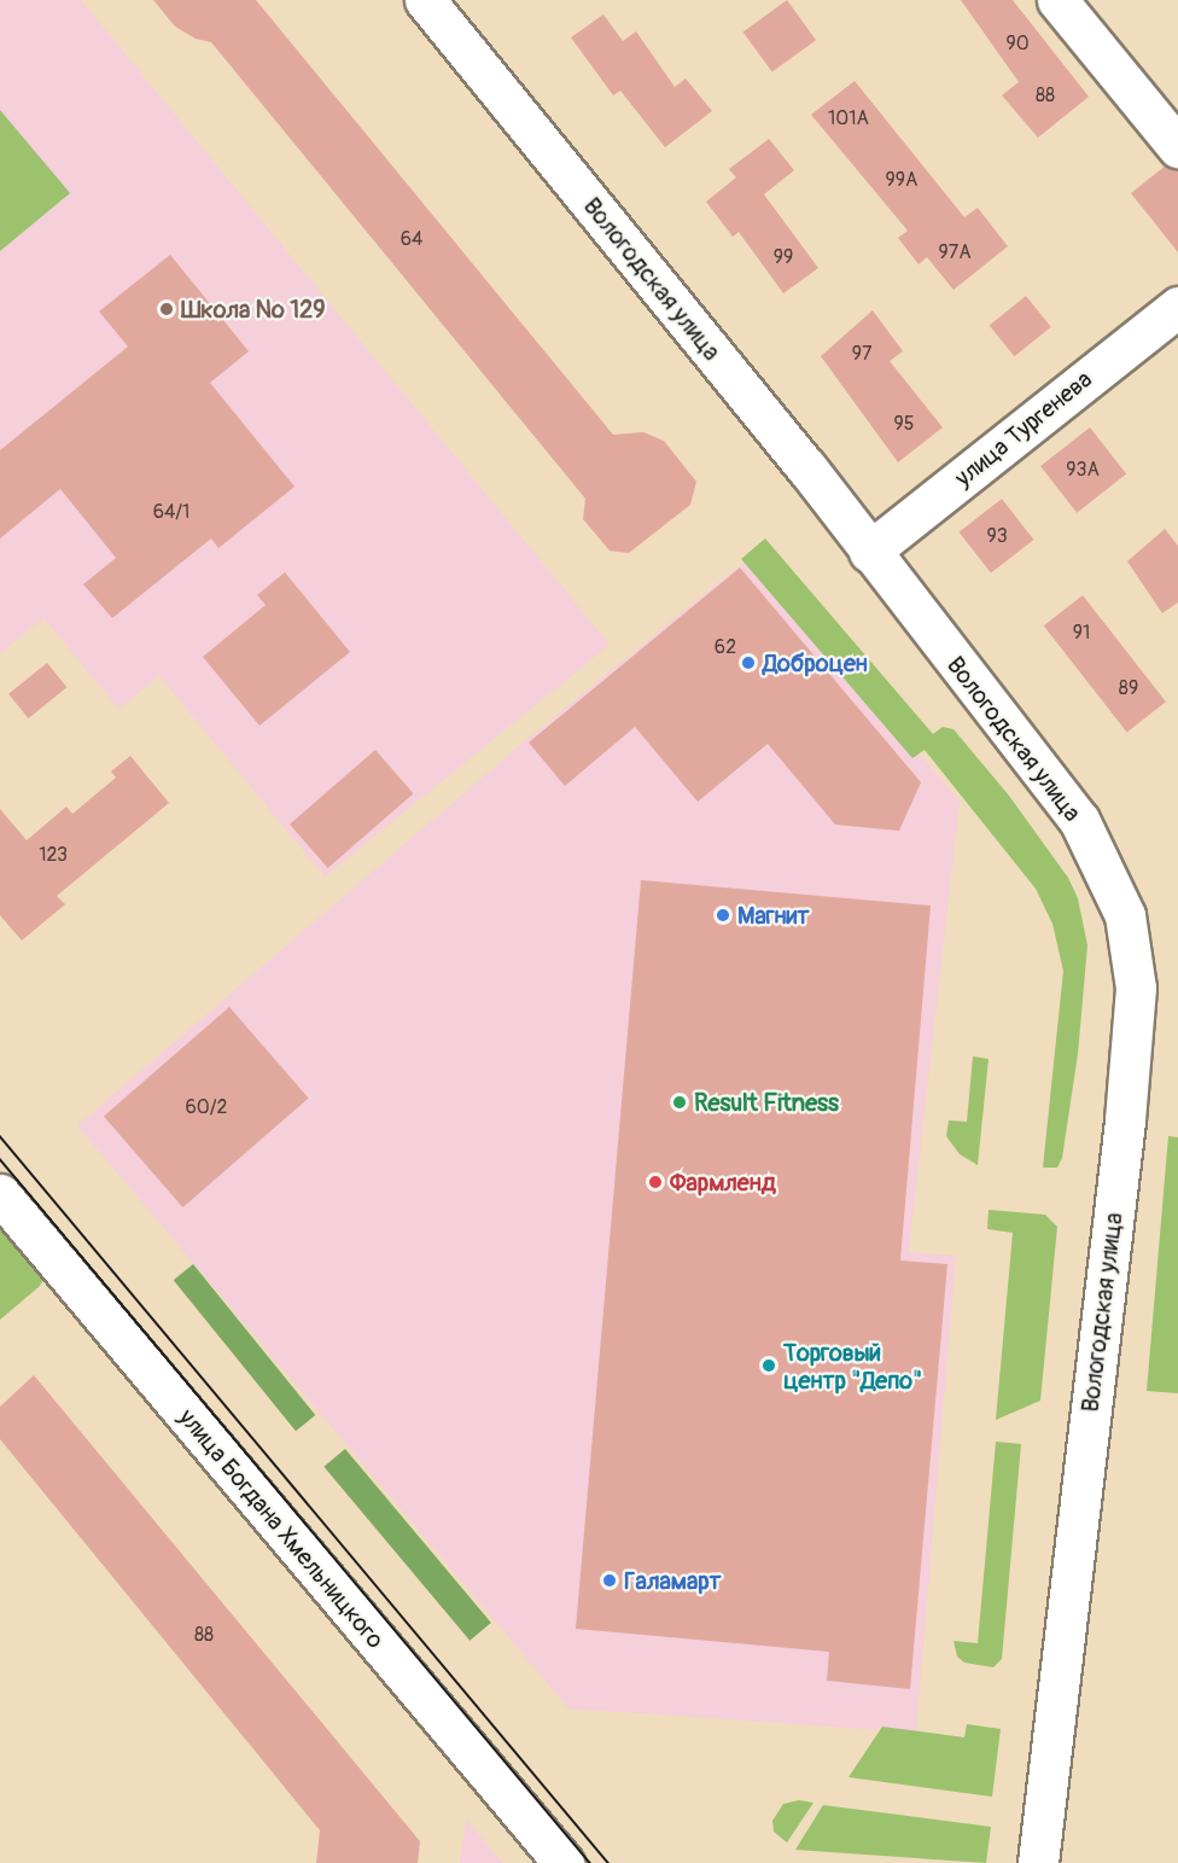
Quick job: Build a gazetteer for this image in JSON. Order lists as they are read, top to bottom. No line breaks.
{"streets":{"main road":["Вологодская улица","улица Тургенева","улица Богдана Хмельницкого"]},"crossings":[["Вологодская улица","улица Тургенева"]],"places":["Школа № 129","Доброцен","Магнит","Result Fitness","Фармленд","Торговый центр \"Депо\"","Галамарт"],"house_numbers":["90","88","101А","99А","64","97А","99","97","95","93А","64/1","93","91","62","89","123","60/2","88"]}
